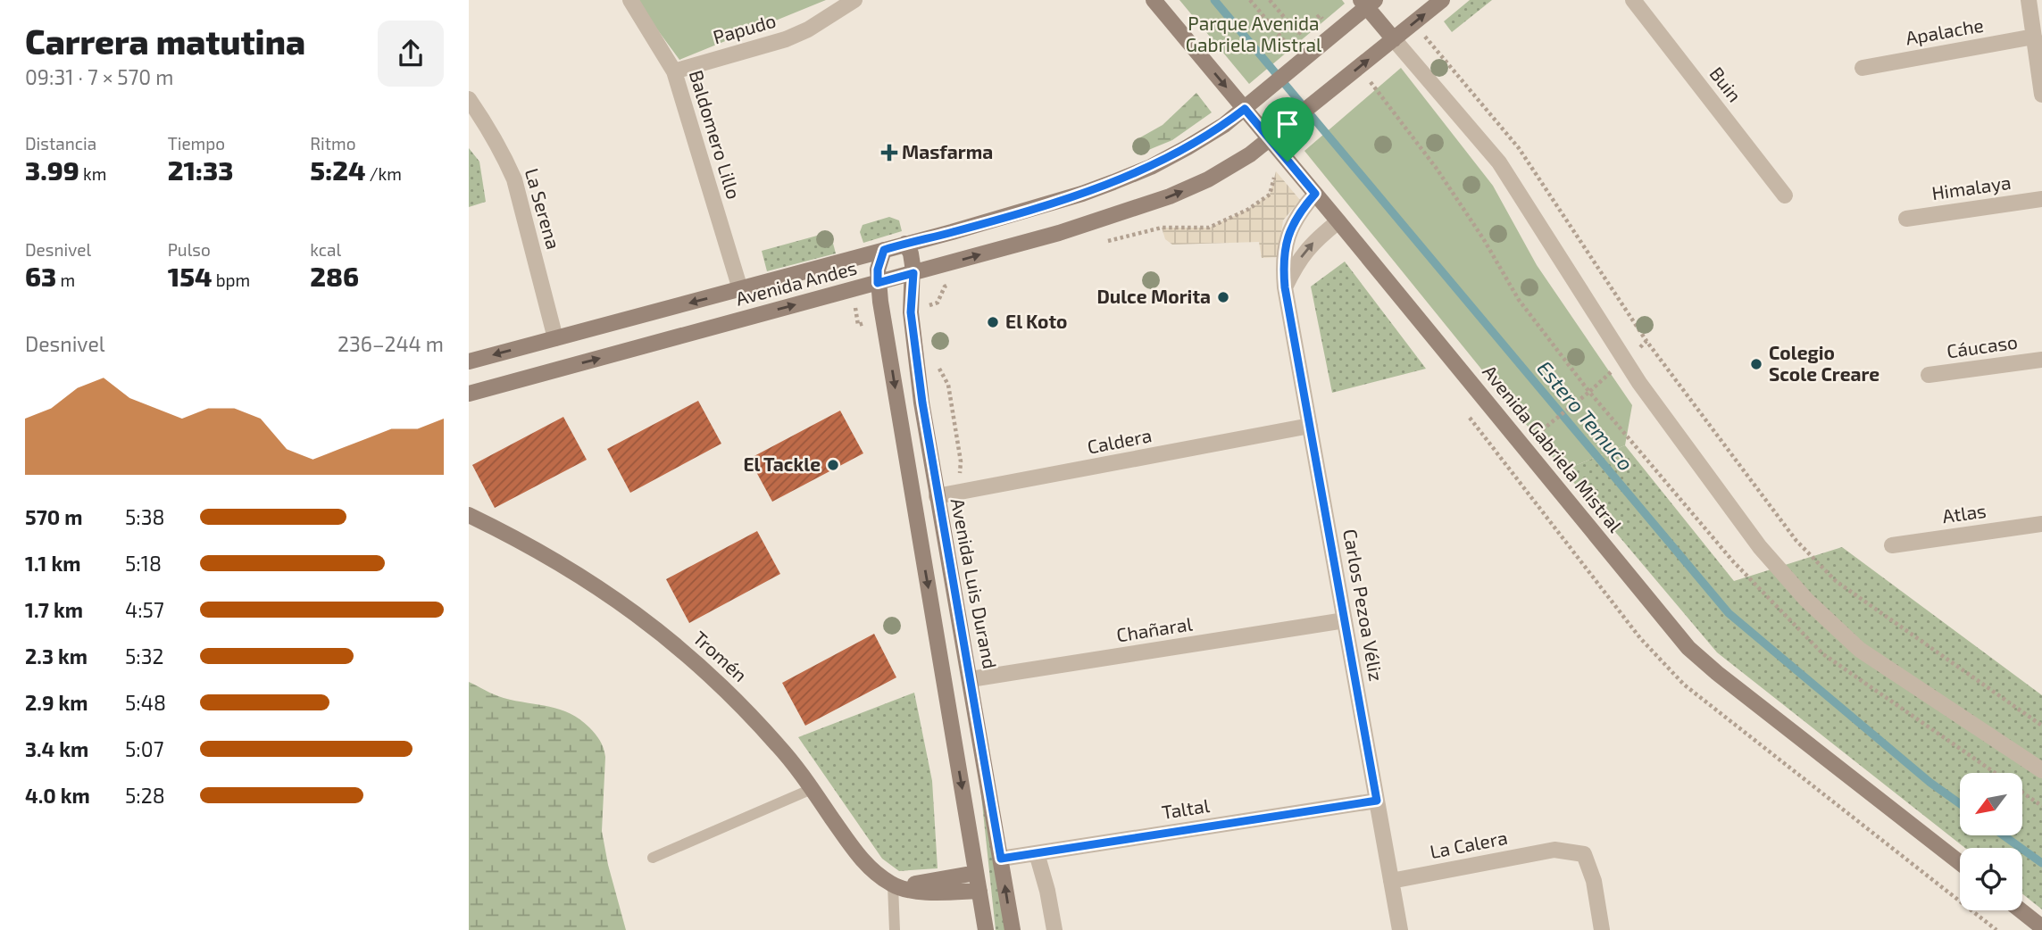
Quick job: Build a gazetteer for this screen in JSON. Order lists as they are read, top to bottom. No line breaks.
{"streets":{"street":["Papudo","Apalache","Buin","Baldomero Lillo","Himalaya","La Serena","Avenida Andes","Cáucaso","Caldera","Avenida Gabriela Mistral","Atlas","Avenida Luis Durand","Carlos Pezoa Véliz","Chañaral","Tromén","Taltal","La Calera"]},"crossings":[["Papudo","Baldomero Lillo"],["Baldomero Lillo","Avenida Andes"],["La Serena","Avenida Andes"],["Avenida Andes","Avenida Gabriela Mistral"],["Avenida Andes","Avenida Luis Durand"],["Caldera","Avenida Luis Durand"],["Caldera","Carlos Pezoa Véliz"],["Avenida Gabriela Mistral","Carlos Pezoa Véliz"],["Avenida Luis Durand","Chañaral"],["Avenida Luis Durand","Taltal"],["Carlos Pezoa Véliz","Chañaral"],["Carlos Pezoa Véliz","Taltal"],["Carlos Pezoa Véliz","La Calera"]],"water":["Estero Temuco"],"parks":["Parque Avenida Gabriela Mistral"],"places":{"health":["Masfarma"],"other":["Dulce Morita","El Koto","Colegio Scole Creare","El Tackle"]},"north":"bottom left","page":{"heading":["Carrera matutina","09:31 · 7 × 570 m"],"stats":[["Distancia","3.99 km"],["Tiempo","21:33"],["Ritmo","5:24 /km"],["Desnivel","63 m"],["Pulso","154 bpm"],["kcal","286"]],"chart":["Desnivel","236–244 m"],"list":[{"name":"570 m","note":"5:38"},{"name":"1.1 km","note":"5:18"},{"name":"1.7 km","note":"4:57"},{"name":"2.3 km","note":"5:32"},{"name":"2.9 km","note":"5:48"},{"name":"3.4 km","note":"5:07"},{"name":"4.0 km","note":"5:28"}]}}
